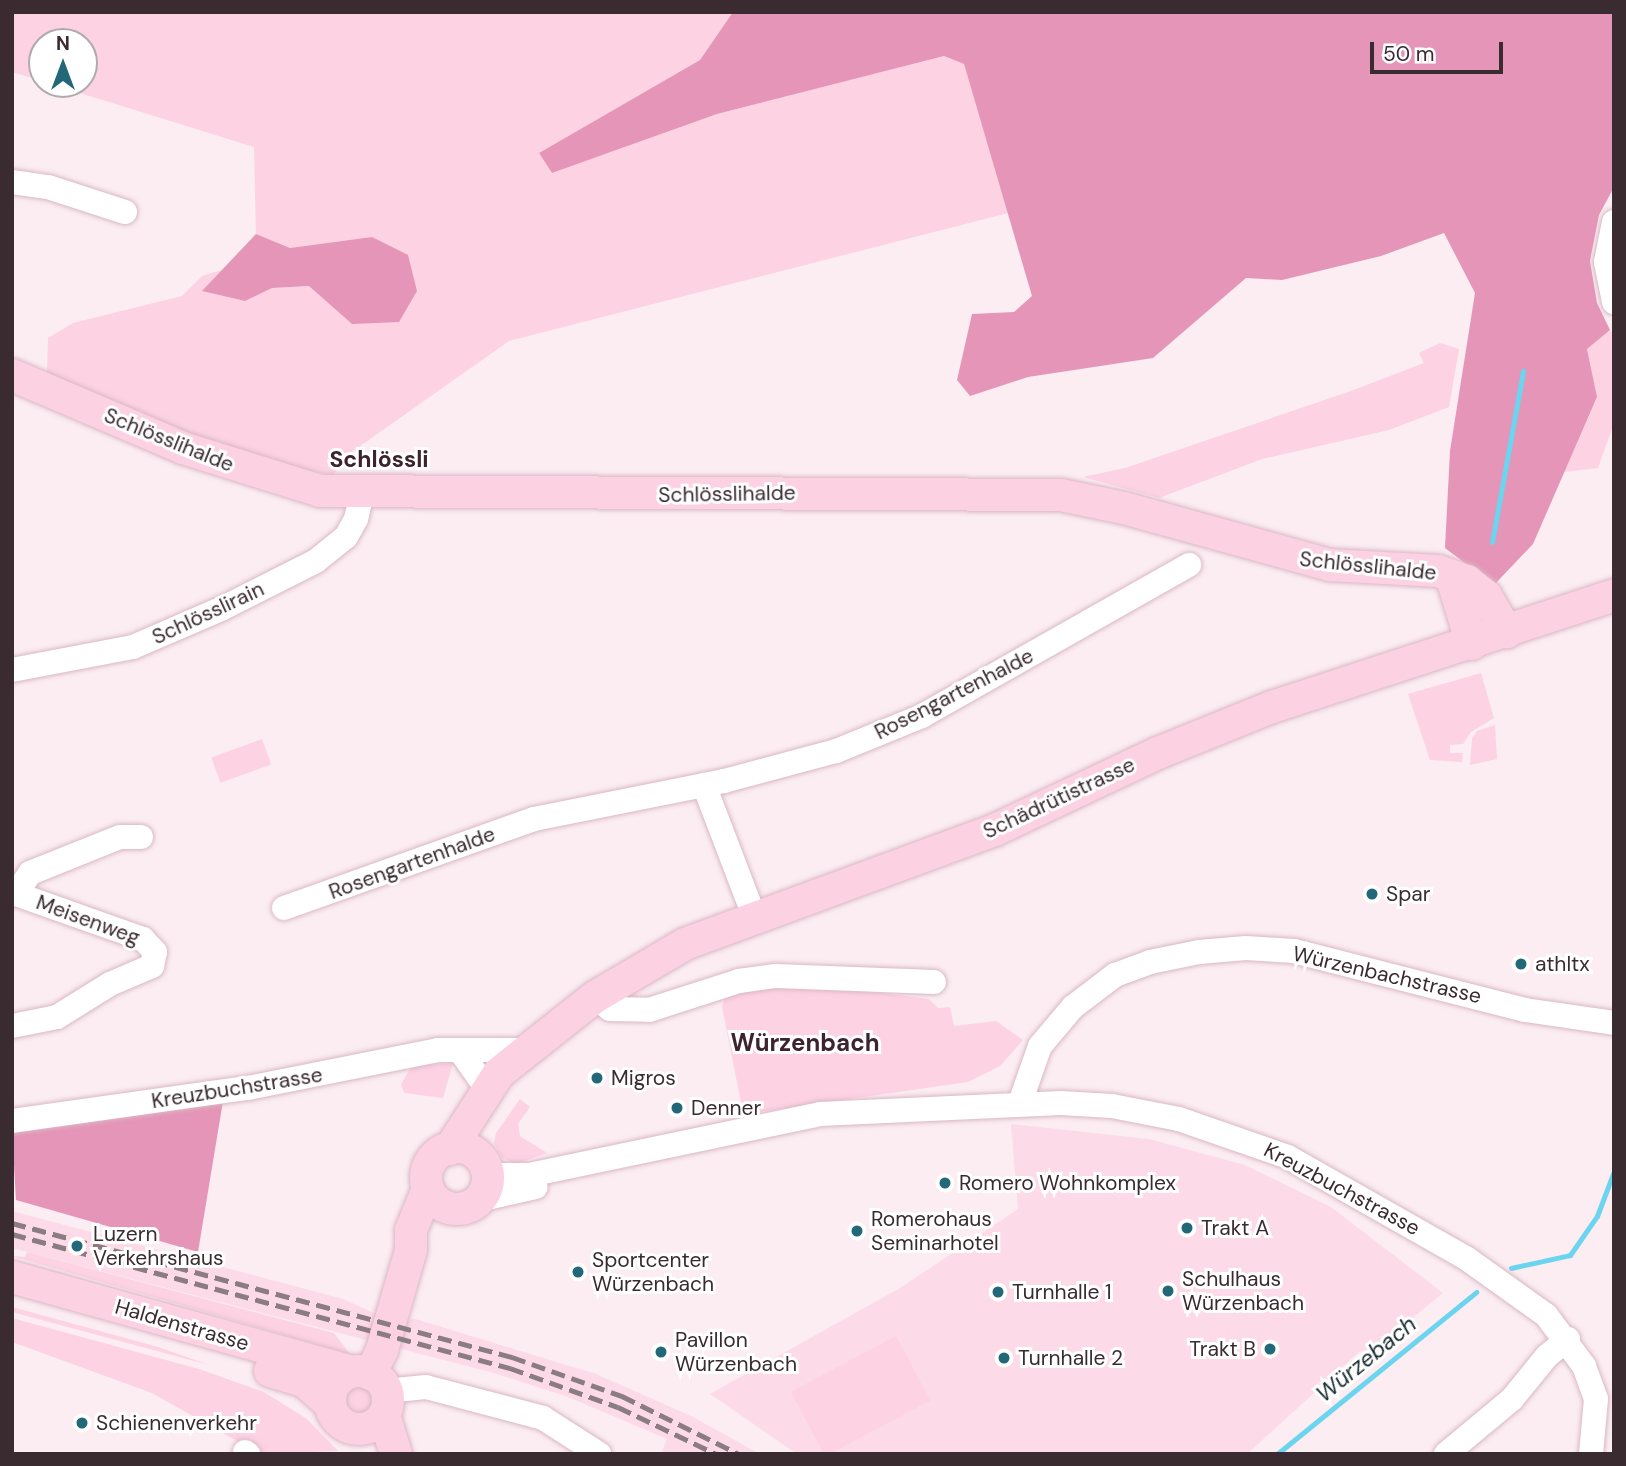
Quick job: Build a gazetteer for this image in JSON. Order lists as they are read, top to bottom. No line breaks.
{"streets":{"main road":["Schlösslihalde","Schädrütistrasse","Haldenstrasse"],"street":["Schlösslirain","Rosengartenhalde","Meisenweg","Würzenbachstrasse","Kreuzbuchstrasse"]},"crossings":[["Schlösslihalde","Schlösslirain"],["Schlösslihalde","Schädrütistrasse"],["Schädrütistrasse","Kreuzbuchstrasse"],["Würzenbachstrasse","Kreuzbuchstrasse"]],"districts":["Schlössli","Würzenbach"],"water":["Würzebach"],"places":["Spar","athltx","Migros","Denner","Romero Wohnkomplex","Trakt A","Romerohaus Seminarhotel","Luzern Verkehrshaus","Sportcenter Würzenbach","Schulhaus Würzenbach","Turnhalle 1","Trakt B","Pavillon Würzenbach","Turnhalle 2","Schienenverkehr"],"scale_bar":"50 m","north":"top"}
